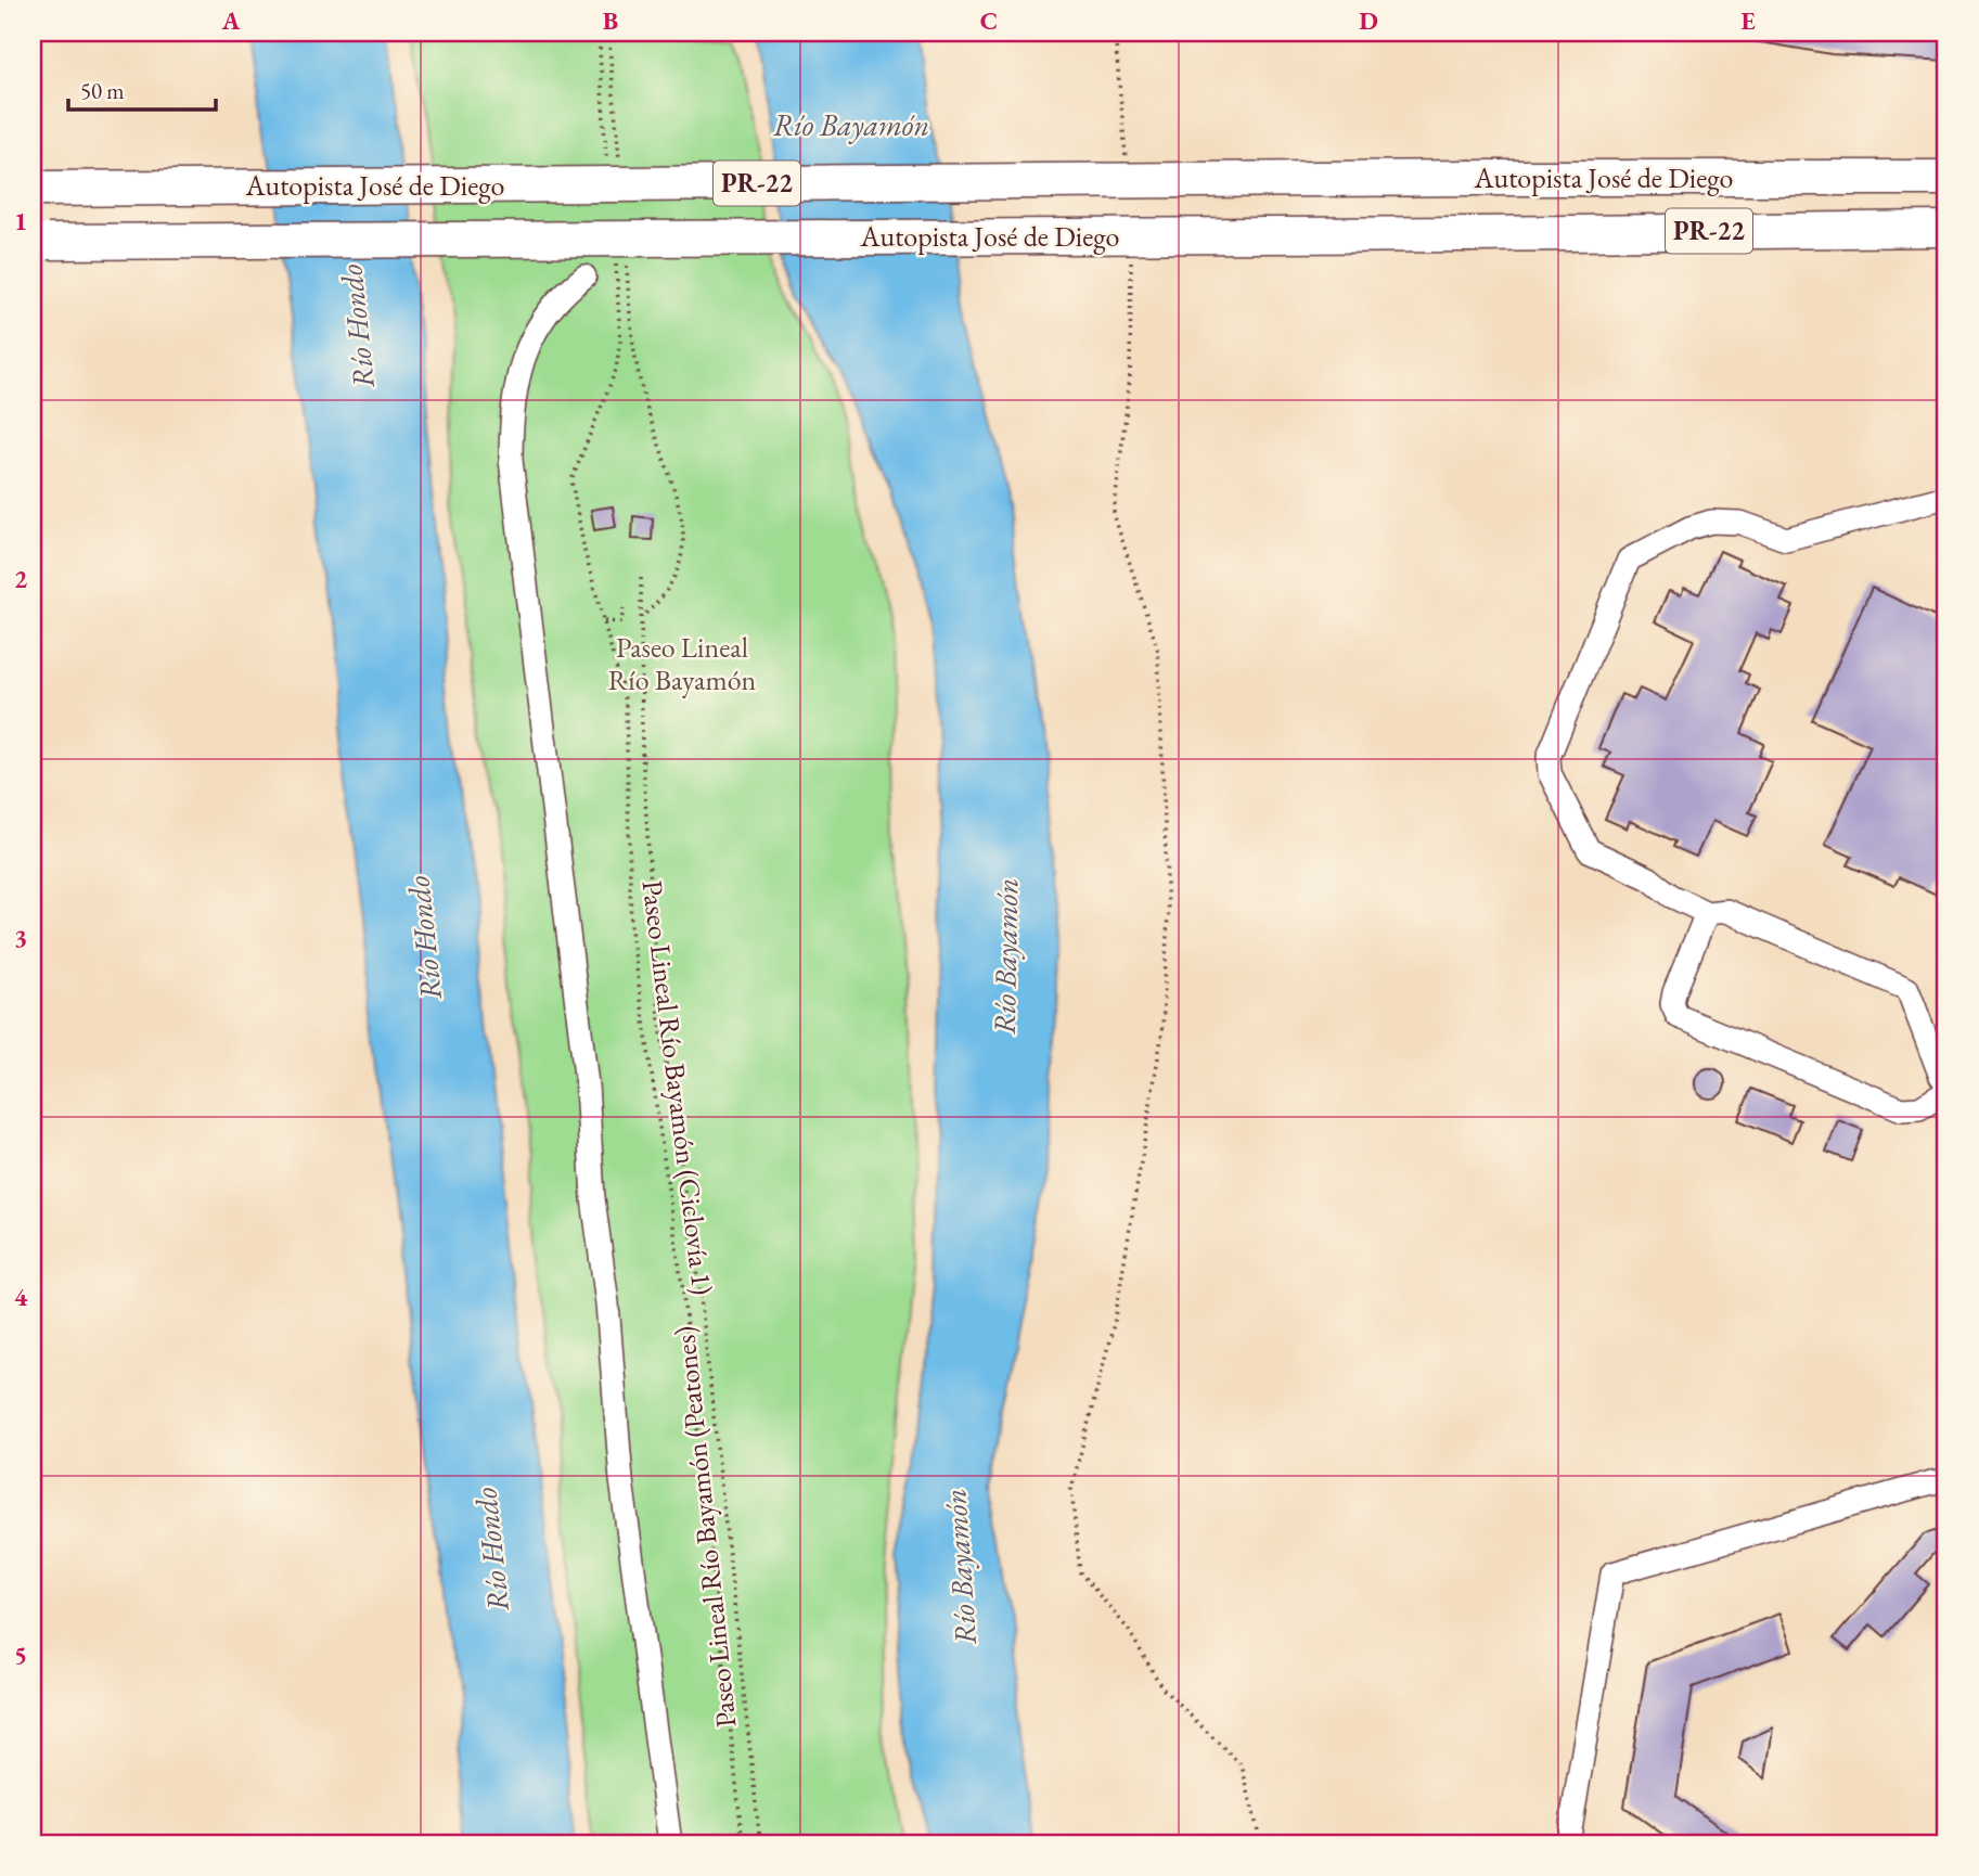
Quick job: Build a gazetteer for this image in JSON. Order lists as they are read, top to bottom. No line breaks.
{"streets":{"highway":["Autopista José de Diego","PR-22"],"path":["Paseo Lineal Río Bayamón (Ciclovía 1)","Paseo Lineal Río Bayamón (Peatones)"]},"water":["Río Bayamón","Río Hondo"],"parks":["Paseo Lineal Río Bayamón"],"scale_bar":"50 m","grid":{"columns":["A","B","C","D","E"],"rows":["1","2","3","4","5"]}}
